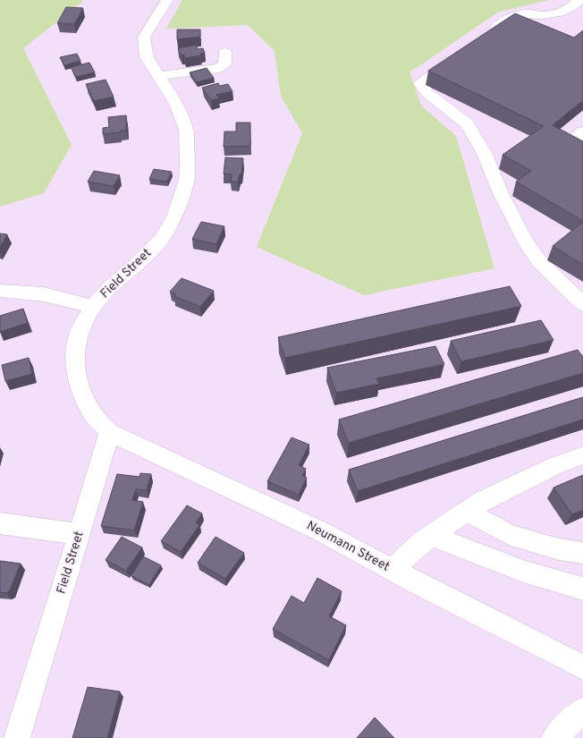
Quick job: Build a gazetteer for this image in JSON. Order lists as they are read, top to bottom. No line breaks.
{"streets":{"street":["Field Street","Neumann Street"]},"crossings":[["Field Street","Neumann Street"]]}
